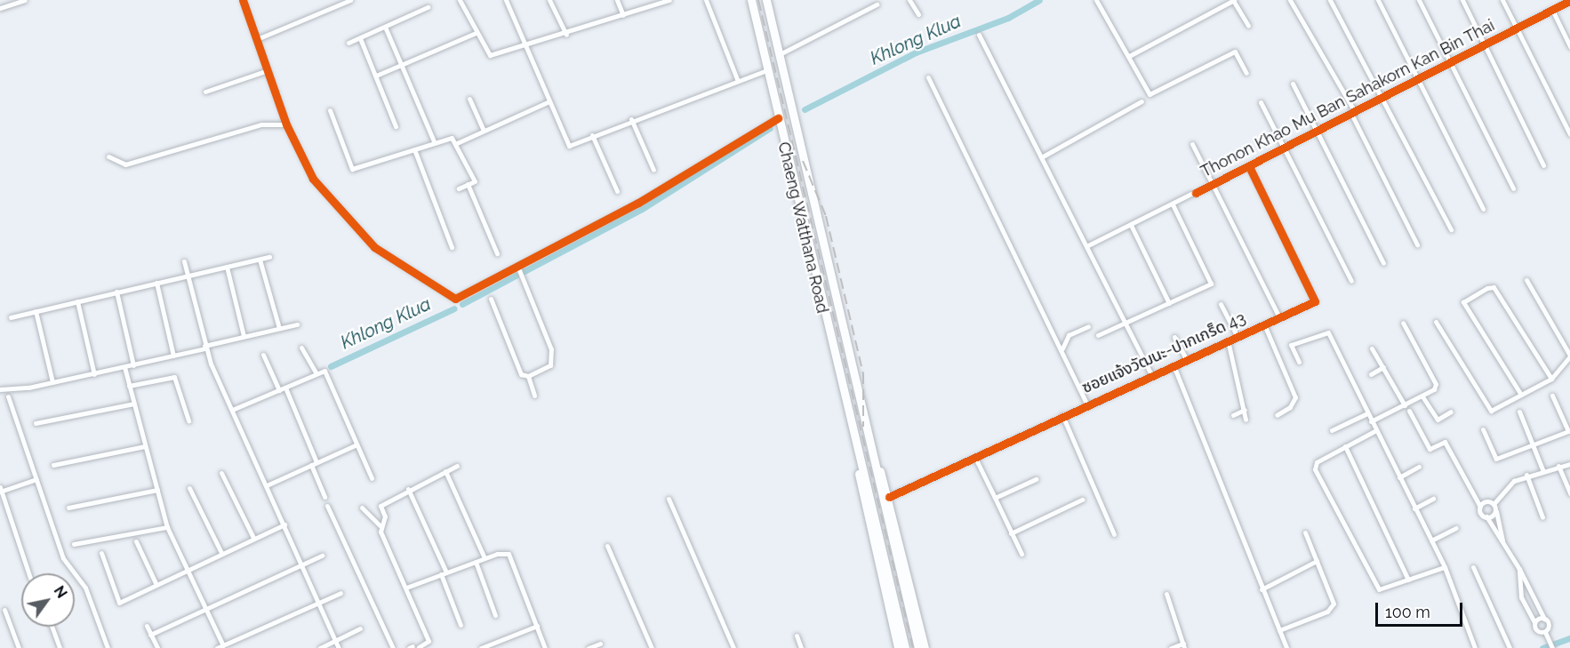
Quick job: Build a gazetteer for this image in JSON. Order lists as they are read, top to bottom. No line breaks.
{"streets":{"main road":["Chaeng Watthana Road"],"street":["Thonon Khao Mu Ban Sahakorn Kan Bin Thai","ซอยแจ้งวัฒนะ-ปากเกร็ด 43"]},"crossings":[["Thonon Khao Mu Ban Sahakorn Kan Bin Thai","ซอยแจ้งวัฒนะ-ปากเกร็ด 43"],["Chaeng Watthana Road","ซอยแจ้งวัฒนะ-ปากเกร็ด 43"]],"water":["Khlong Klua"],"scale_bar":"100 m","north":"top right"}
